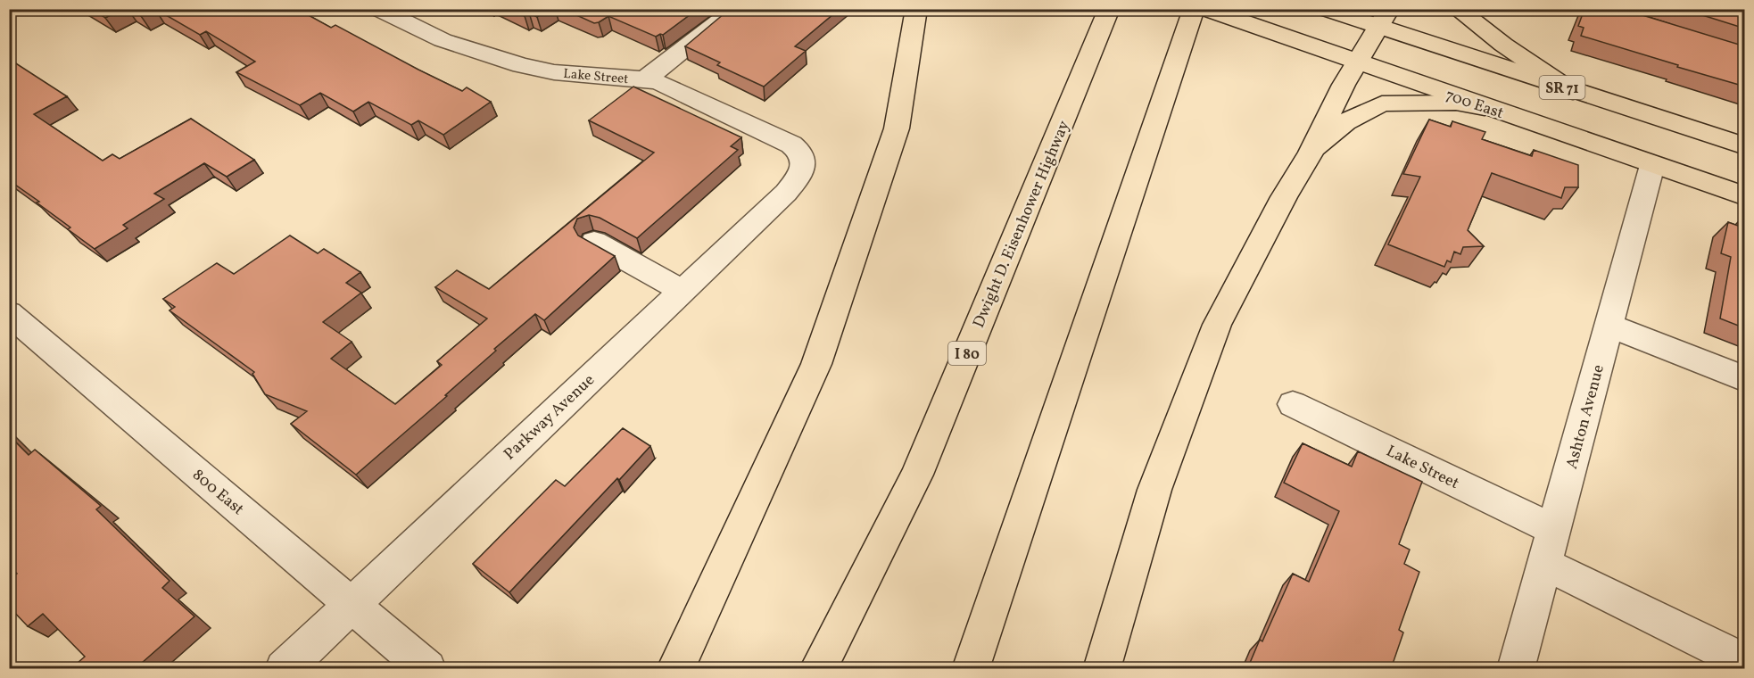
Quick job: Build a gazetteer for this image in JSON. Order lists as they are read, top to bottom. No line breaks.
{"streets":{"main road":["SR 71","700 East","Dwight D. Eisenhower Highway","I 80"],"street":["Lake Street","Parkway Avenue","Ashton Avenue","800 East"]},"crossings":[["Lake Street","Parkway Avenue"],["Lake Street","Ashton Avenue"],["700 East","Ashton Avenue"],["Parkway Avenue","800 East"]]}
